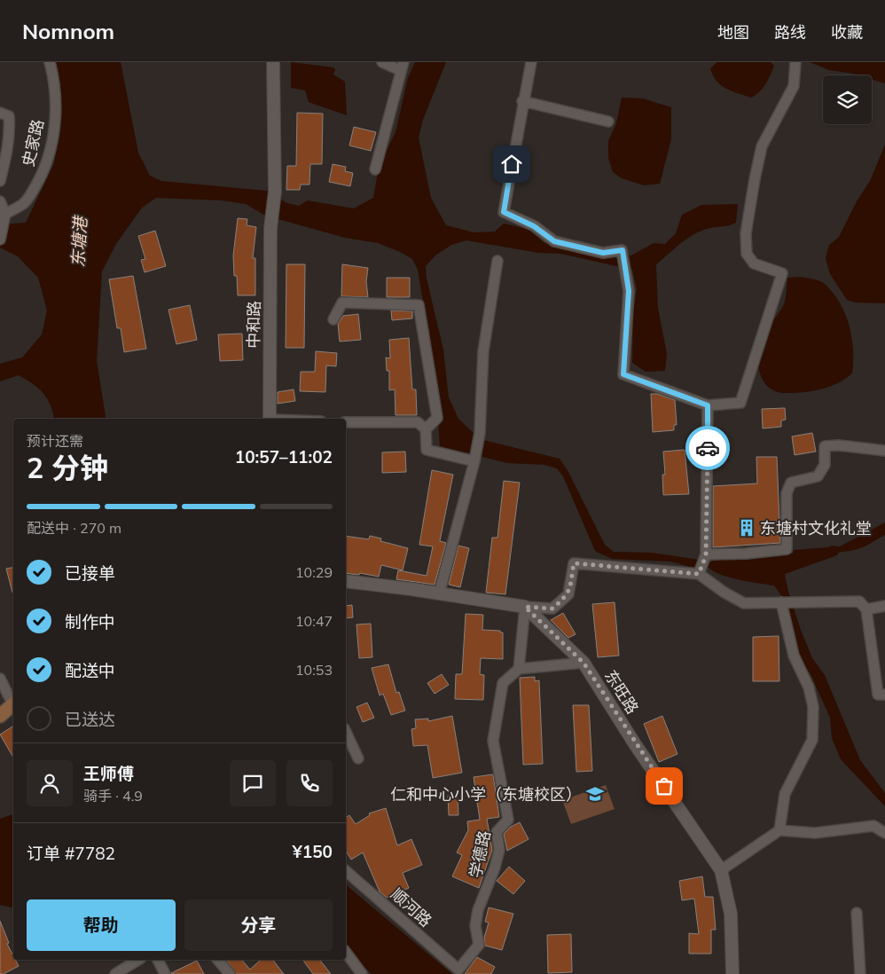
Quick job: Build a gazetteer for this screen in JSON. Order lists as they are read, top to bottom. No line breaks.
{"streets":{"street":["史家路","中和路","东旺路","学德路","顺河路"]},"crossings":[["学德路","顺河路"]],"water":["东塘港"],"places":{"building":["东塘村文化礼堂"],"school or university":["仁和中心小学（东塘校区）"]},"page":{"header":"Nomnom","nav":["地图","路线","收藏"],"heading":["2 分钟","预计还需","10:57–11:02"],"panel":["王师傅","骑手 · 4.9","订单 #7782","¥150"],"bar":"配送中 · 270 m","list":[["已接单","10:29"],["制作中","10:47"],["配送中","10:53"],"已送达"],"buttons":["帮助","分享"]}}
